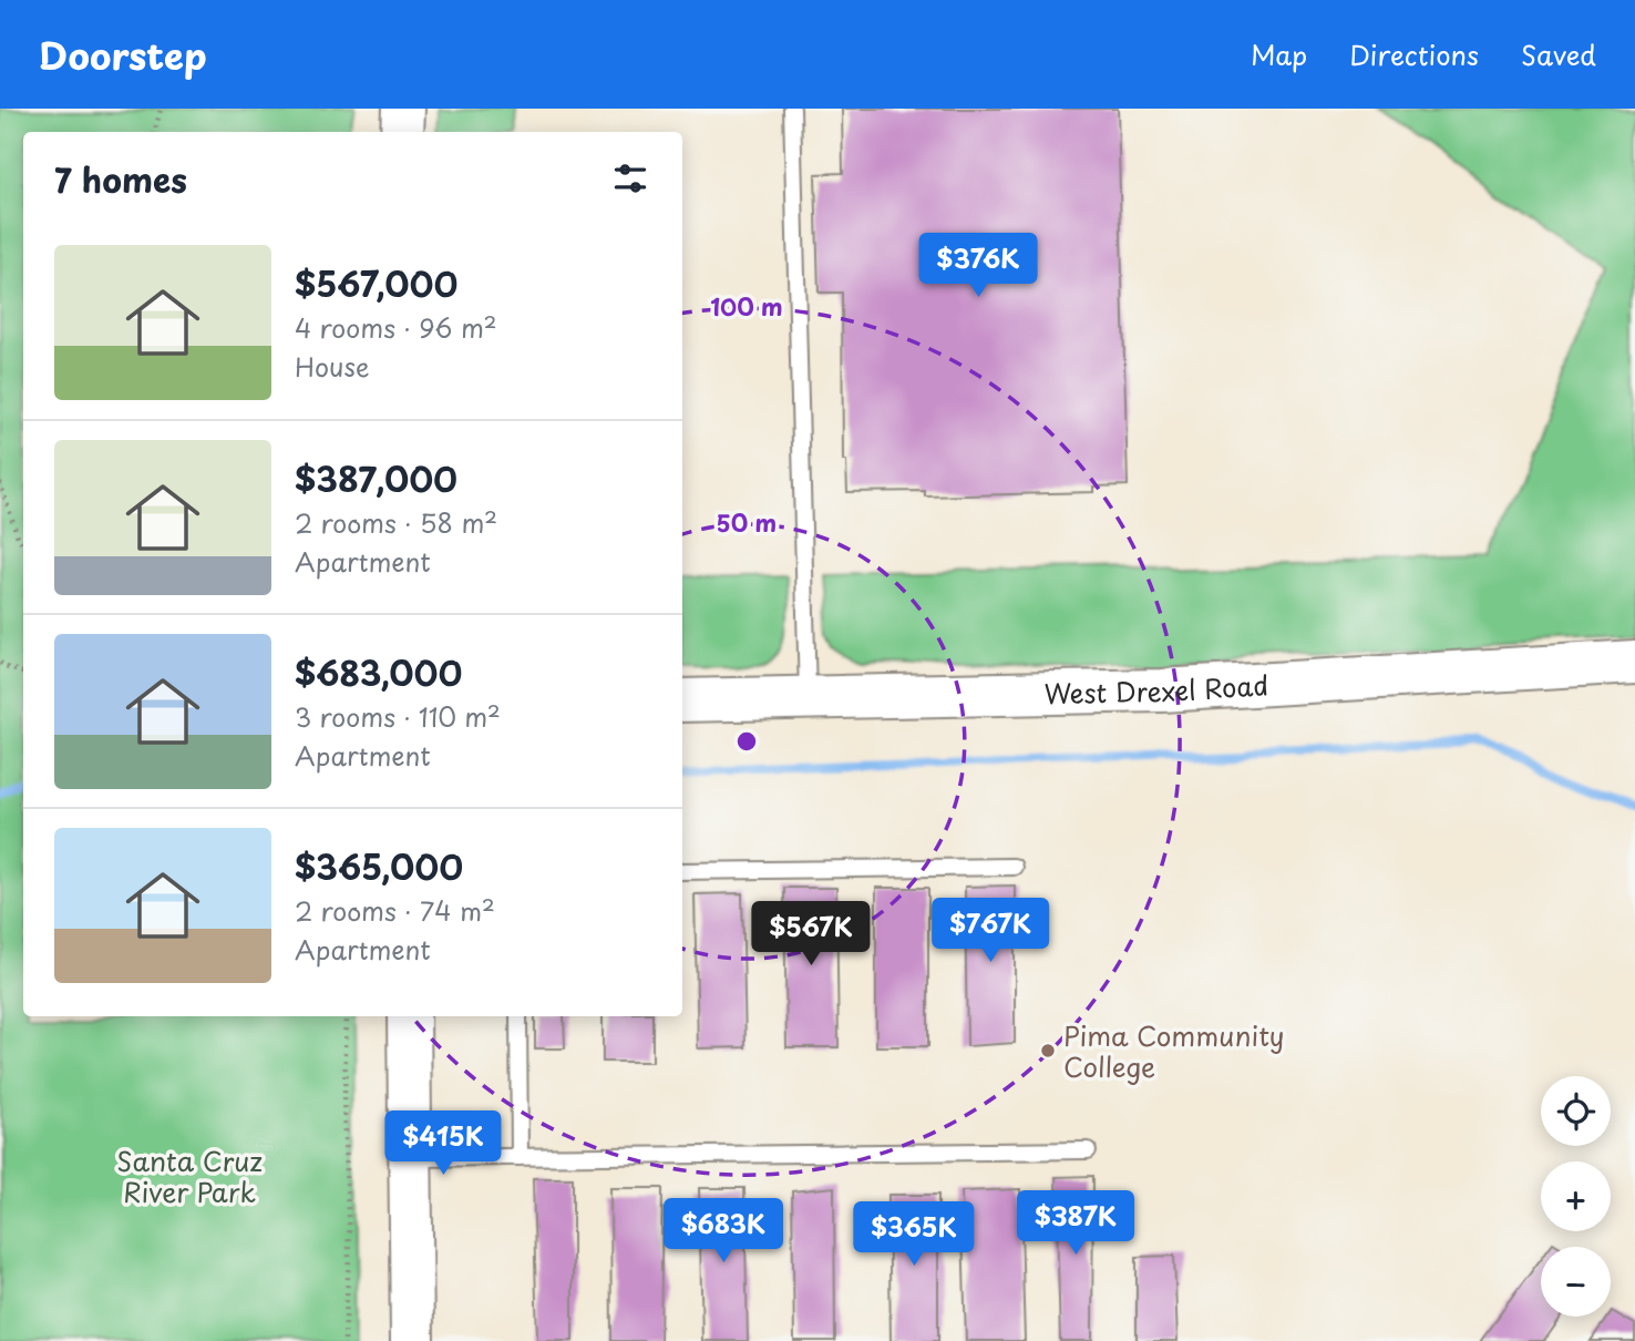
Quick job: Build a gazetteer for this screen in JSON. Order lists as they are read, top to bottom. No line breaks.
{"streets":{"street":["West Drexel Road"]},"parks":["Santa Cruz River Park"],"places":["Pima Community College"],"page":{"header":"Doorstep","nav":["Map","Directions","Saved"],"heading":"7 homes","list":[{"name":"$567,000","note":"4 rooms · 96 m² · House"},{"name":"$387,000","note":"2 rooms · 58 m² · Apartment"},{"name":"$683,000","note":"3 rooms · 110 m² · Apartment"},{"name":"$365,000","note":"2 rooms · 74 m² · Apartment"}],"price":["$376K","$767K","$567K","$415K","$387K","$683K","$365K"],"map_buttons":["+","−"]},"rings":["100 m","50 m"]}
